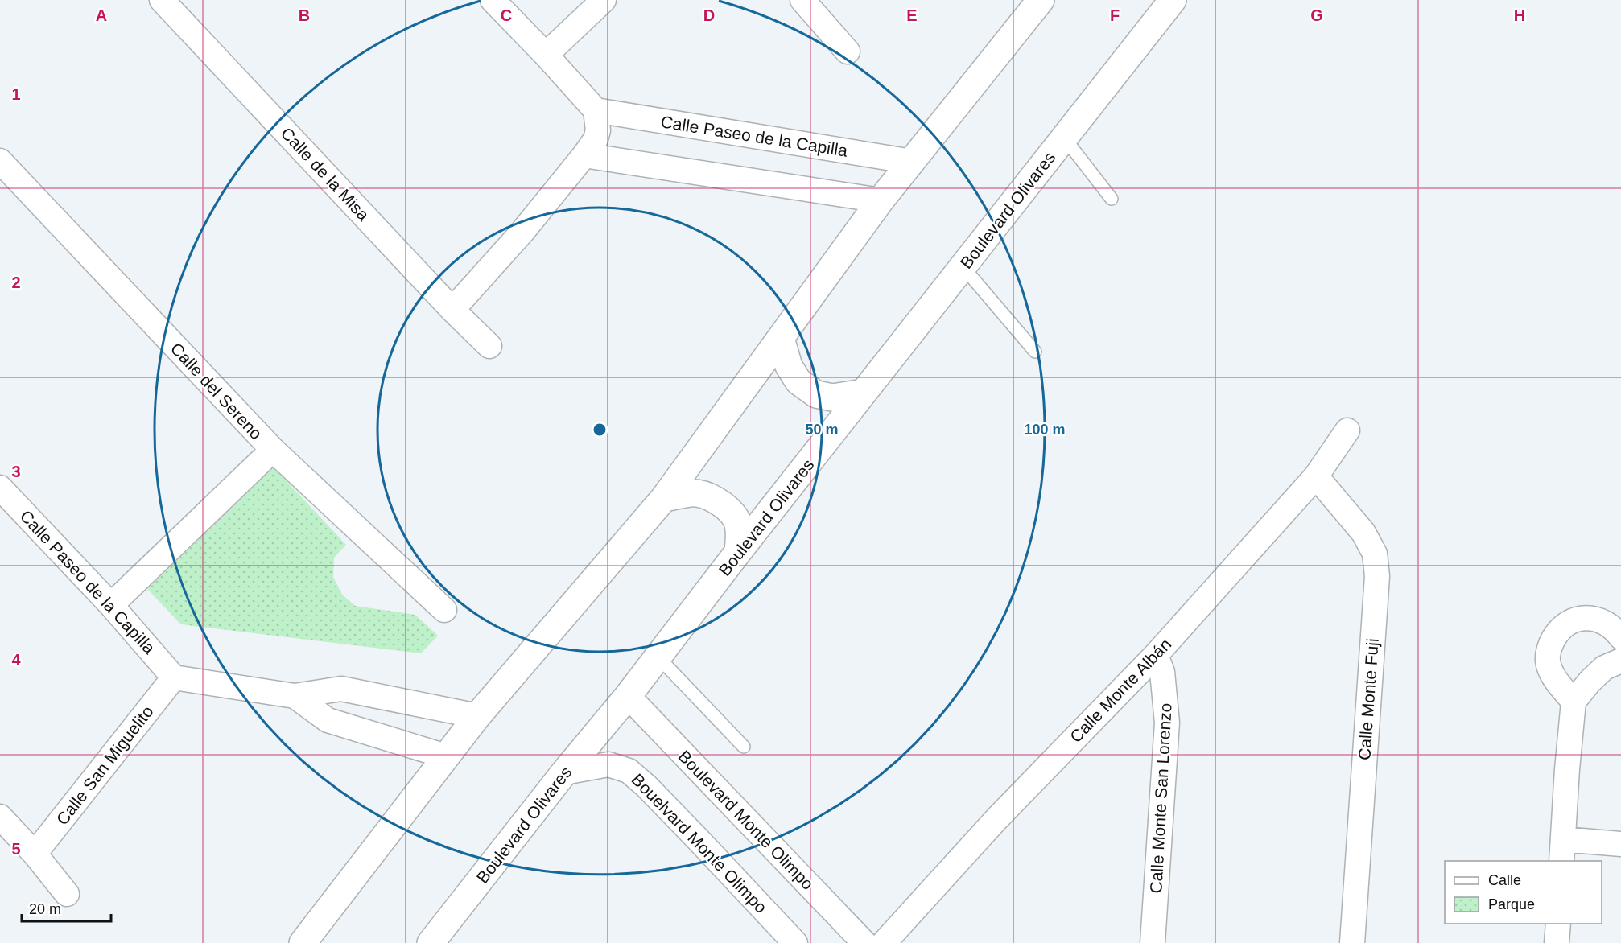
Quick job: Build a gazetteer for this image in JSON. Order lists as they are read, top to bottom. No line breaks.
{"streets":{"street":["Calle Paseo de la Capilla","Calle de la Misa","Boulevard Olivares","Calle del Sereno","Calle Monte Albán","Calle Monte Fuji","Calle San Miguelito","Calle Monte San Lorenzo","Boulevard Monte Olimpo","Bouelvard Monte Olimpo"]},"crossings":[["Calle Paseo de la Capilla","Calle San Miguelito"],["Boulevard Olivares","Boulevard Monte Olimpo"],["Boulevard Olivares","Bouelvard Monte Olimpo"],["Calle Monte Albán","Calle Monte Fuji"],["Calle Monte Albán","Calle Monte San Lorenzo"]],"legend":["Calle","Parque"],"scale_bar":"20 m","grid":{"columns":["A","B","C","D","E","F","G","H"],"rows":["1","2","3","4","5"]},"rings":["50 m","100 m"]}
